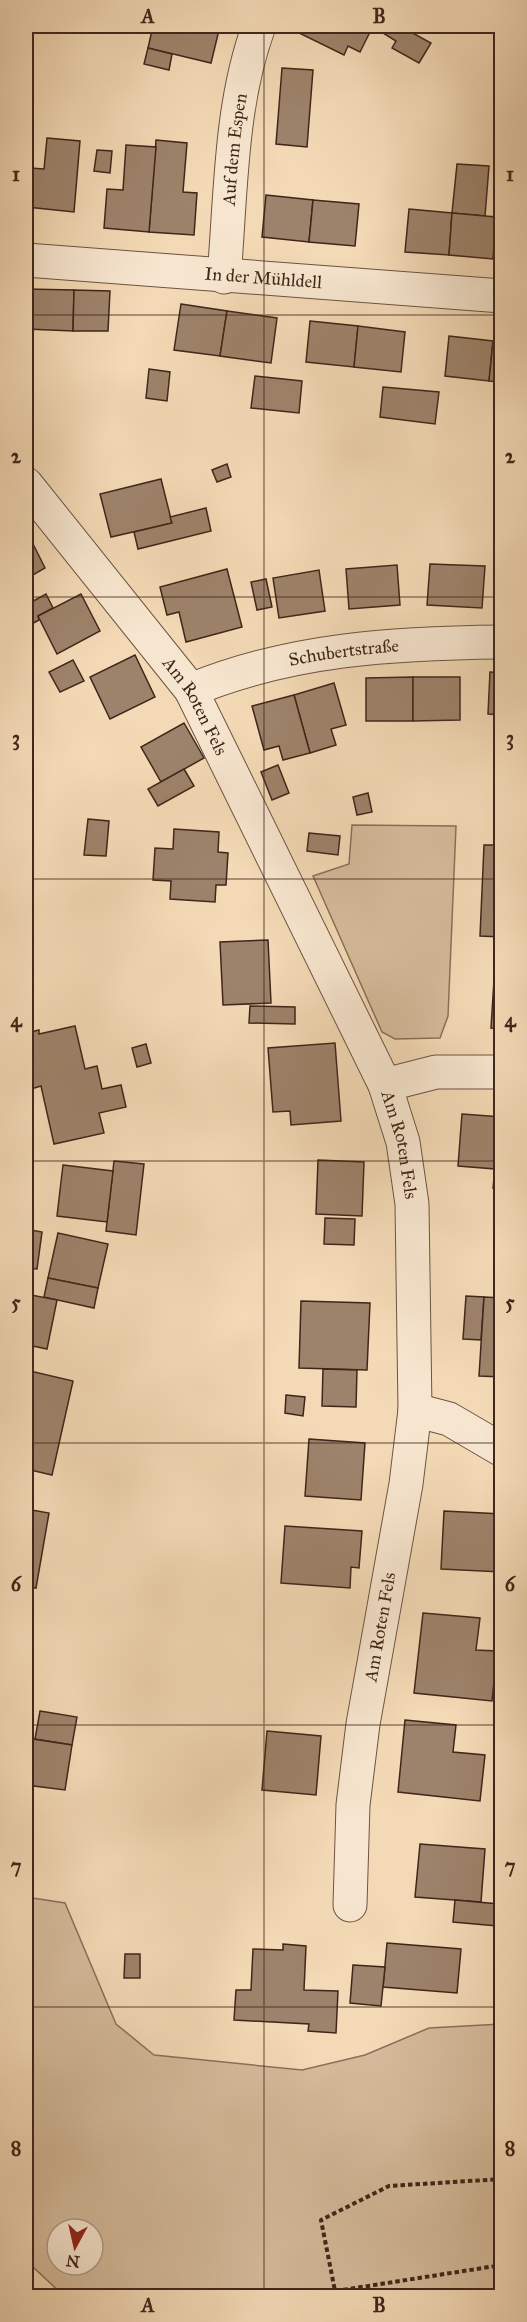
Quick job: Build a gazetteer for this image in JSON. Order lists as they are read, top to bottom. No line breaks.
{"streets":{"street":["Auf dem Espen","In der Mühldell","Schubertstraße","Am Roten Fels"]},"crossings":[["Auf dem Espen","In der Mühldell"],["Schubertstraße","Am Roten Fels"]],"north":"bottom","grid":{"columns":["A","B"],"rows":["1","2","3","4","5","6","7","8"]}}
